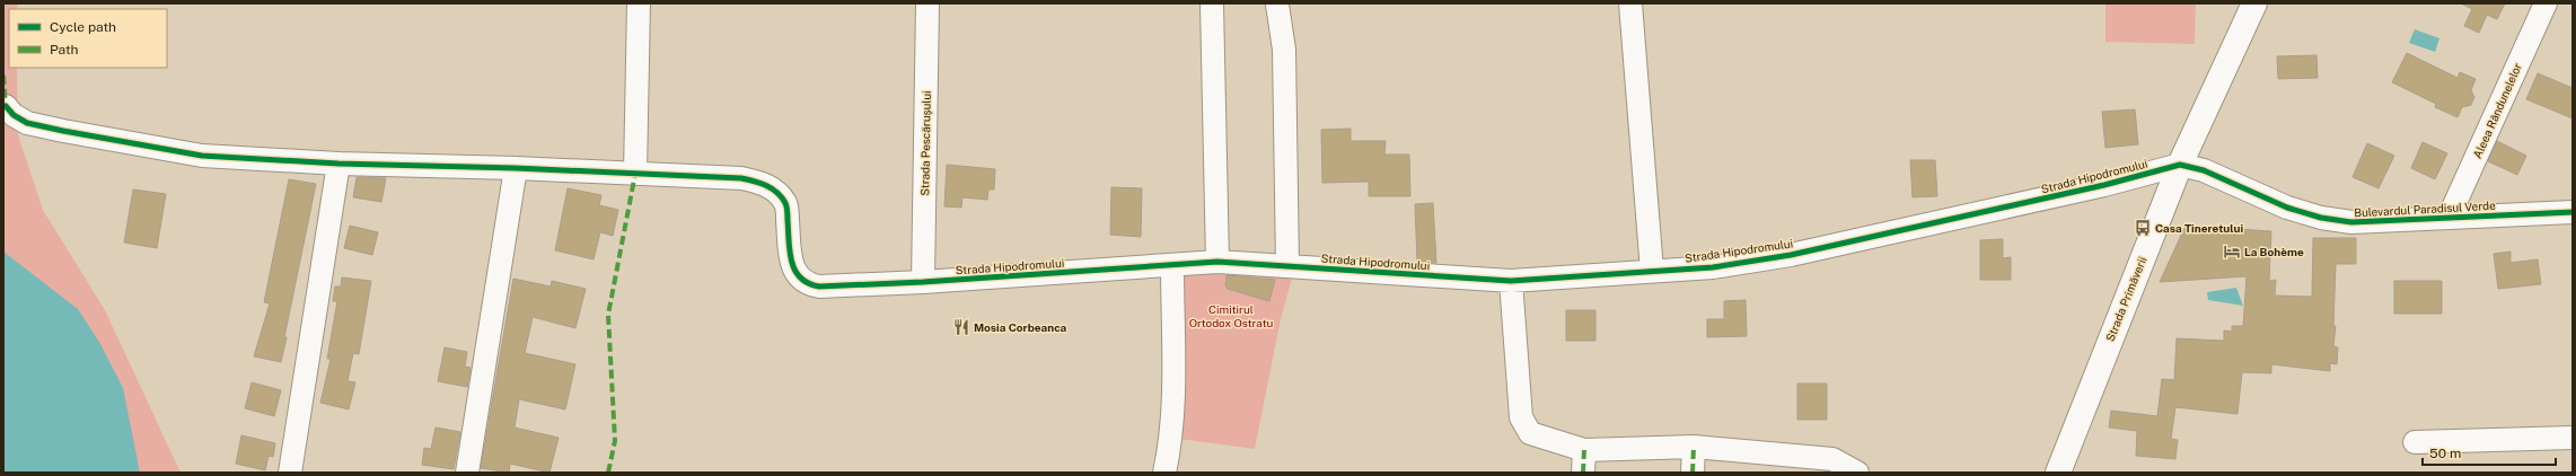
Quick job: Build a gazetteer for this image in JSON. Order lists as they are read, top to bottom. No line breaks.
{"streets":{"main road":["Strada Primăverii"],"street":["Aleea Rândunelelor","Strada Pescărușului","Strada Hipodromului","Bulevardul Paradisul Verde"]},"crossings":[["Aleea Rândunelelor","Bulevardul Paradisul Verde"],["Strada Pescărușului","Strada Hipodromului"],["Strada Hipodromului","Bulevardul Paradisul Verde"],["Strada Hipodromului","Strada Primăverii"],["Bulevardul Paradisul Verde","Strada Primăverii"]],"parks":["Cimitirul Ortodox Ostratu"],"places":{"bus stop":["Casa Tineretului"],"hotel":["La Bohème"],"restaurant":["Mosia Corbeanca"]},"legend":["Cycle path","Path"],"scale_bar":"50 m"}
